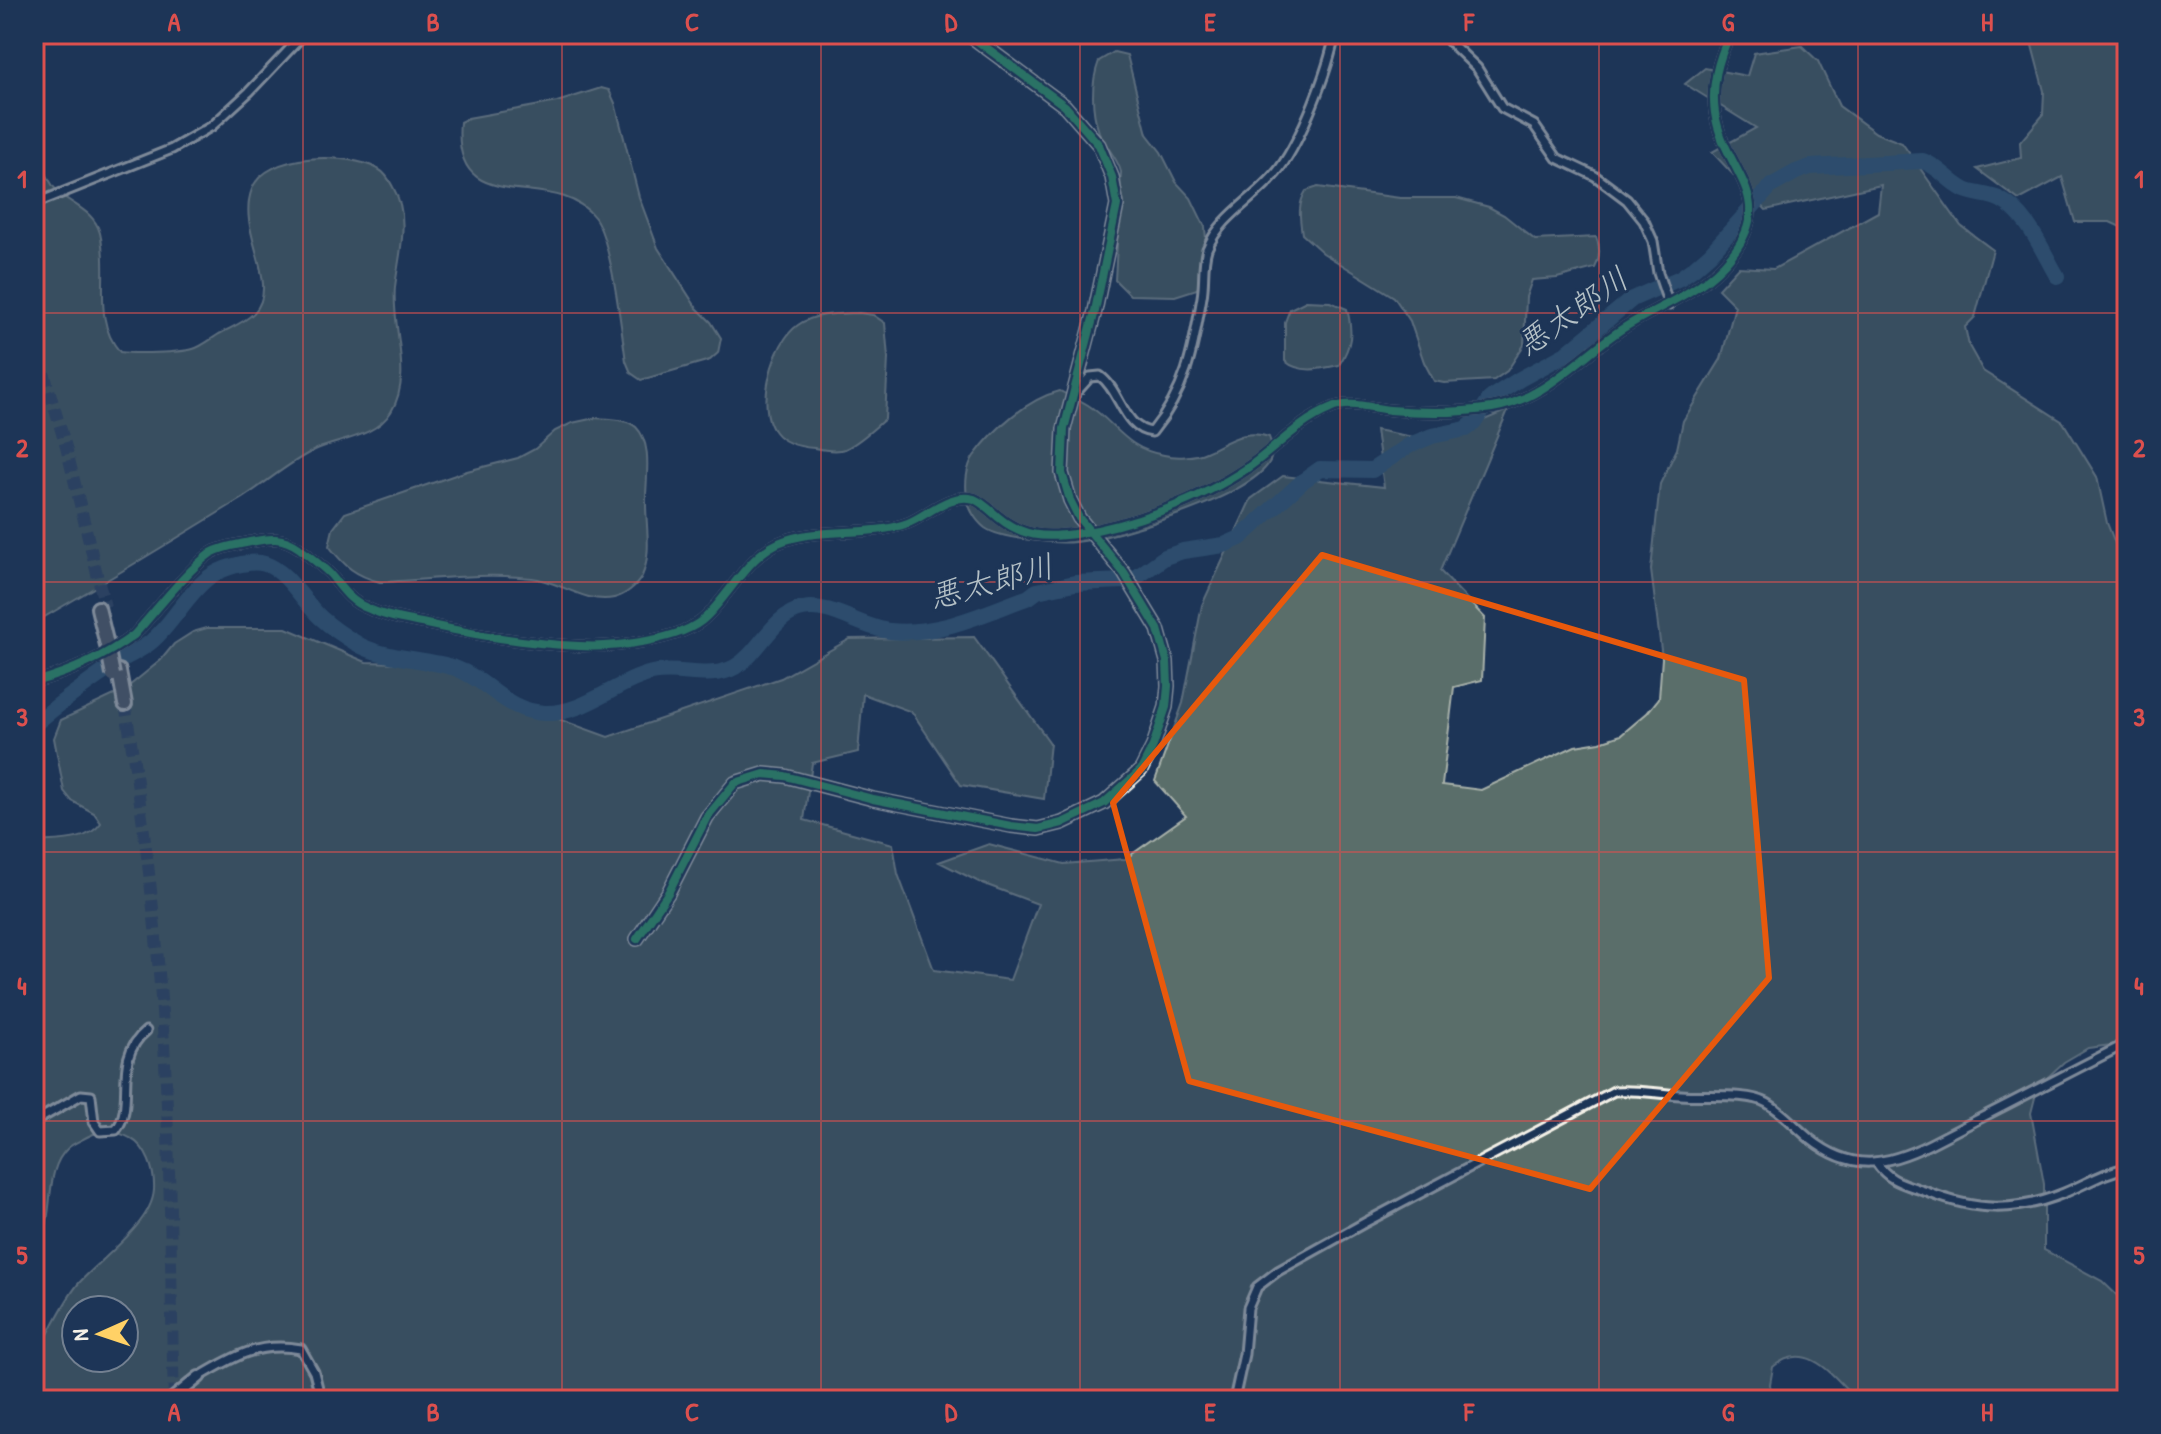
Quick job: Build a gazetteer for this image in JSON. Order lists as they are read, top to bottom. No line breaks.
{"water":["悪太郎川"],"north":"left","grid":{"columns":["A","B","C","D","E","F","G","H"],"rows":["1","2","3","4","5"]}}
